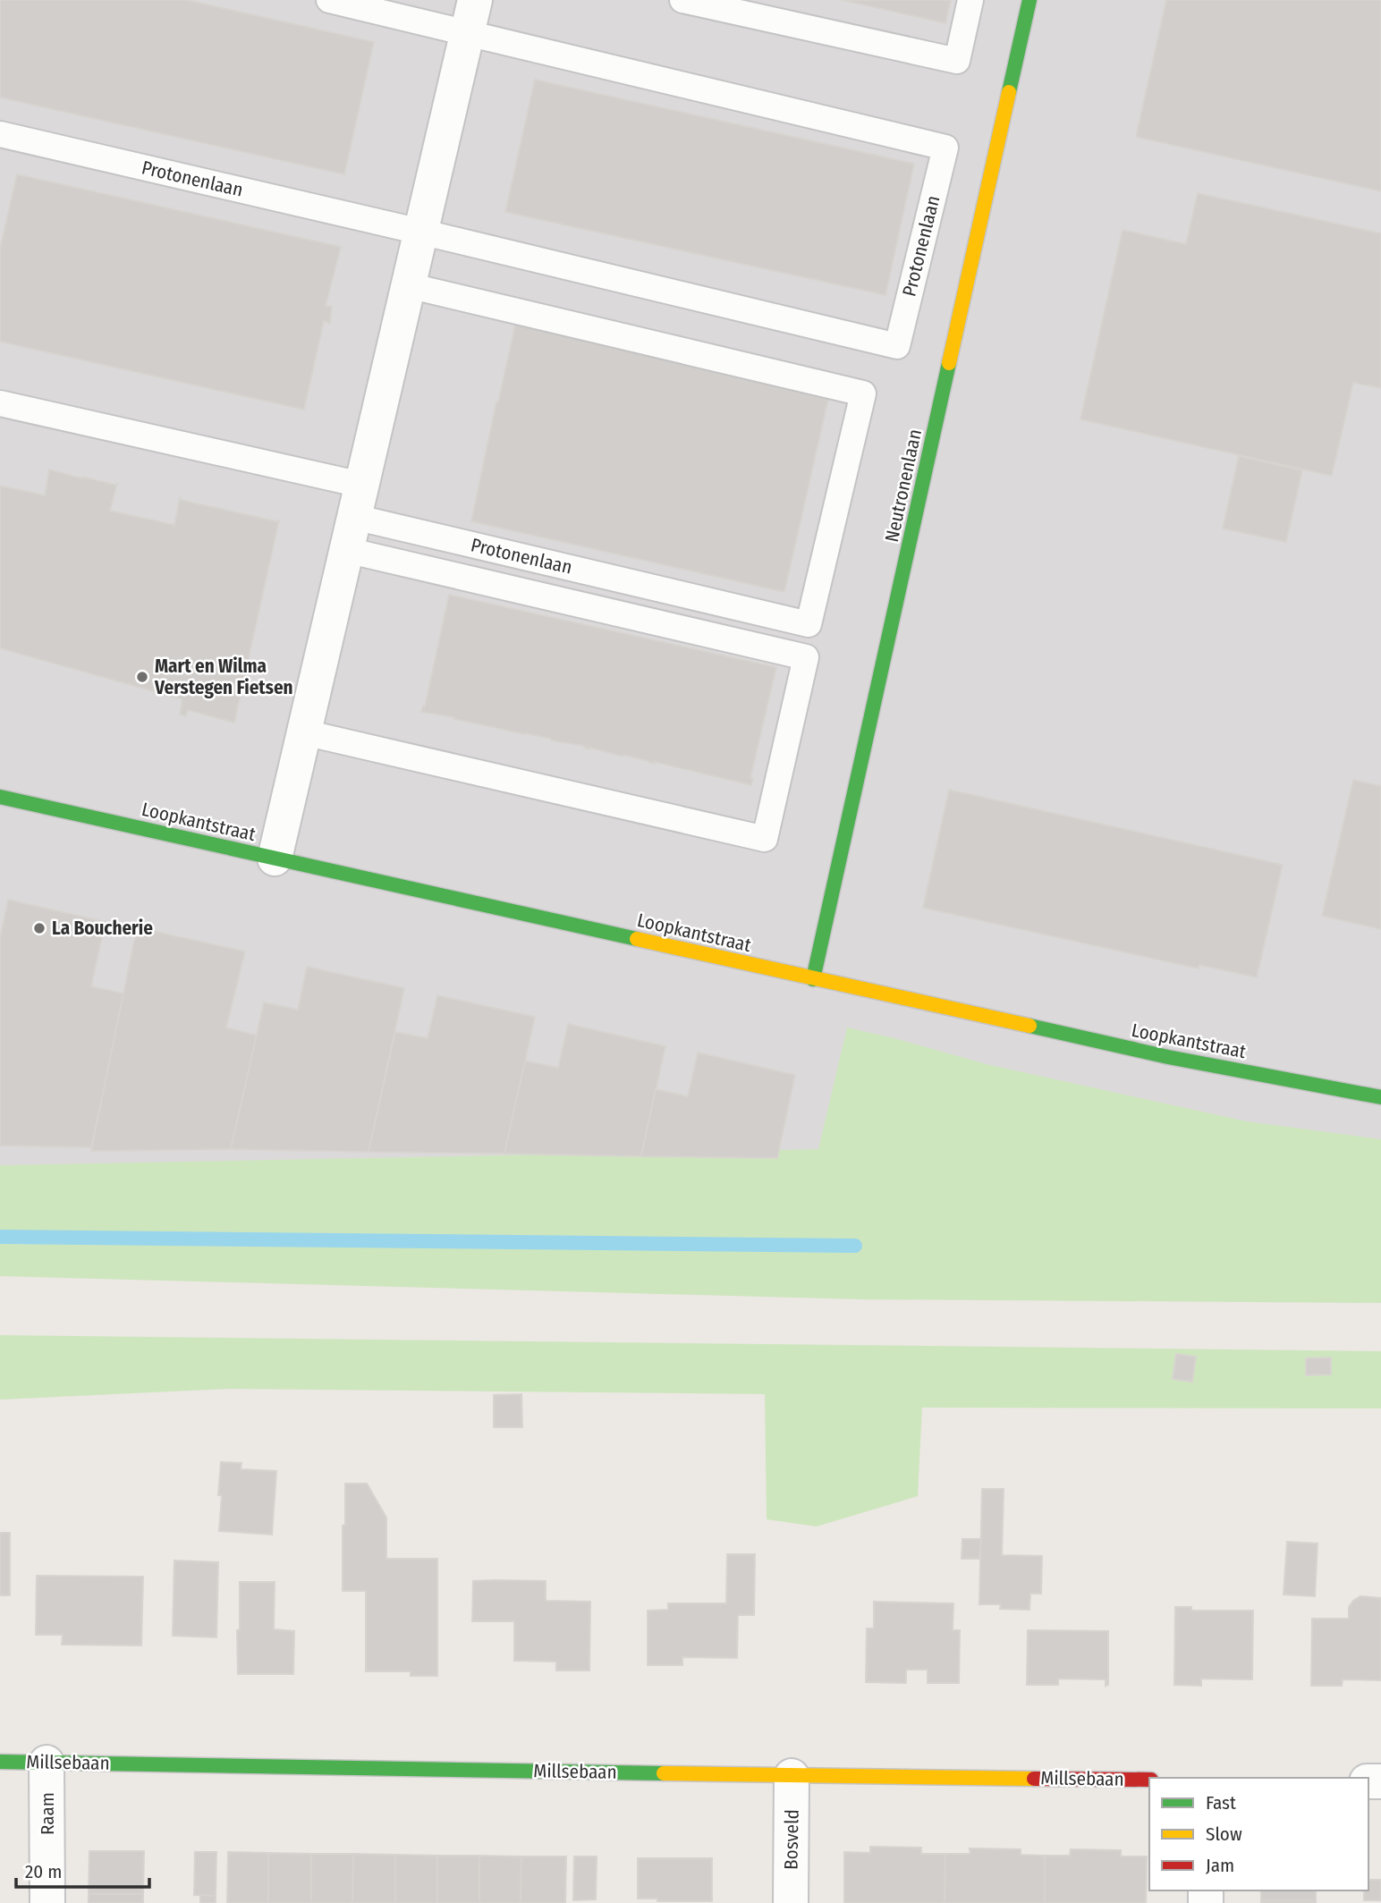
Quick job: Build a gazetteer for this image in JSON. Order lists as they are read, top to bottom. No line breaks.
{"streets":{"street":["Neutronenlaan","Loopkantstraat","Millsebaan","Raam","Bosveld"],"lane":["Protonenlaan"]},"crossings":[["Neutronenlaan","Loopkantstraat"],["Millsebaan","Raam"],["Millsebaan","Bosveld"]],"places":["Mart en Wilma Verstegen Fietsen","La Boucherie"],"legend":["Fast","Slow","Jam"],"scale_bar":"20 m"}
